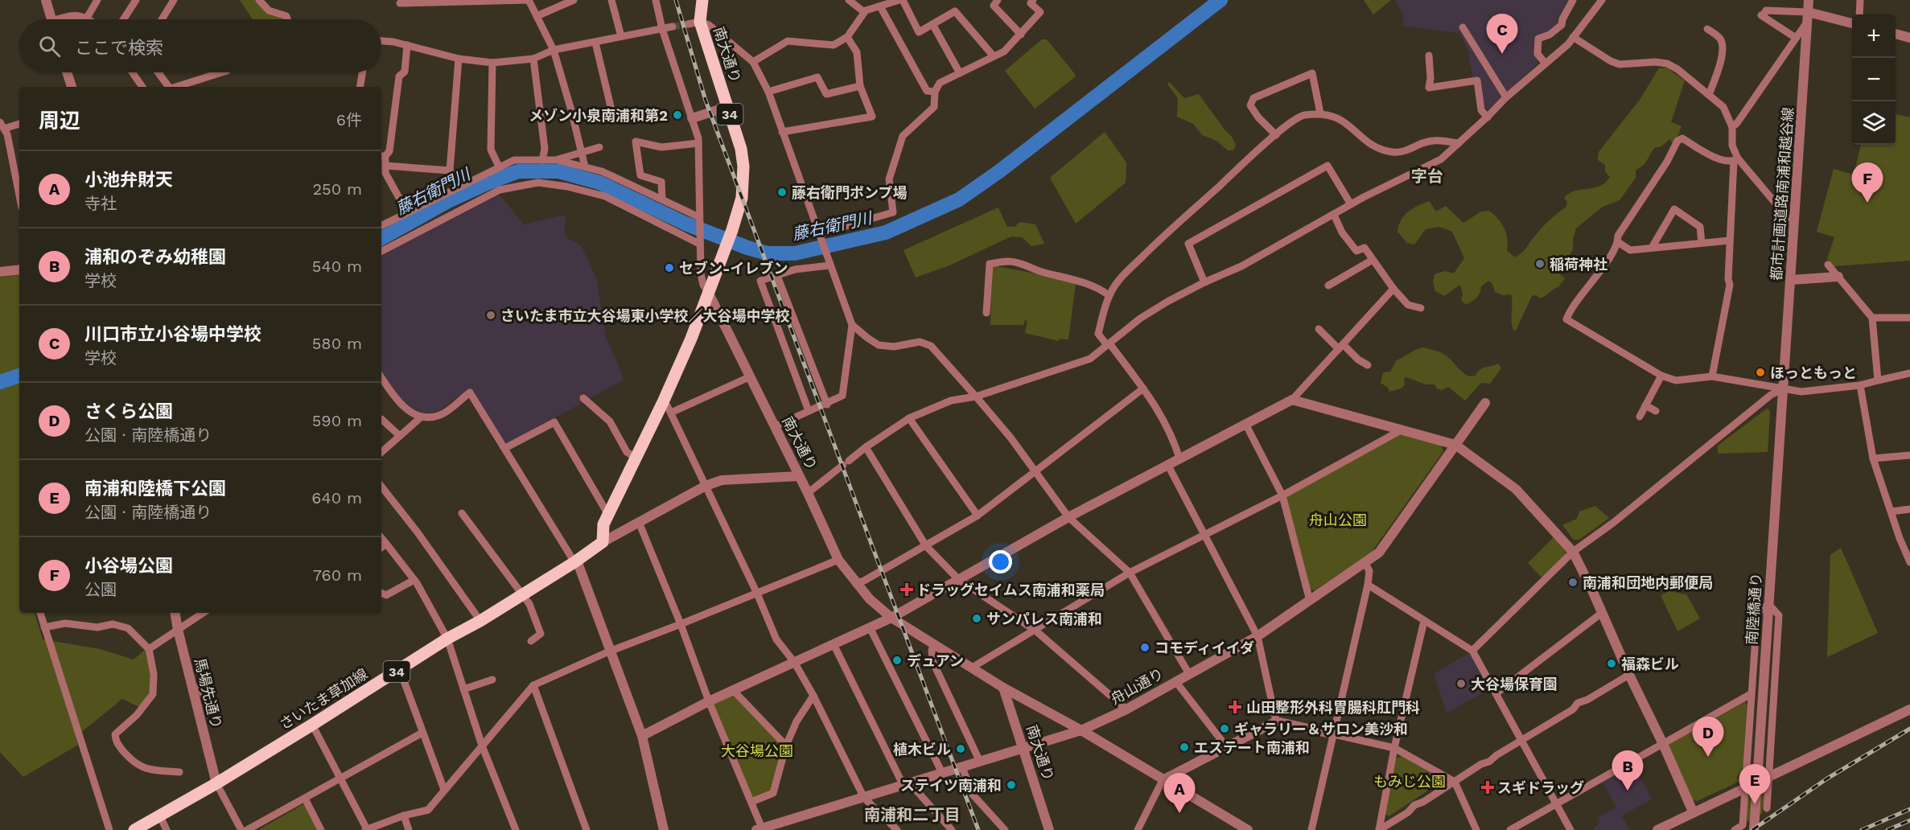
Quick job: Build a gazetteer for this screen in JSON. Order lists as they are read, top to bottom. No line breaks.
{"streets":{"main road":["南大通り","34","さいたま草加線"],"street":["都市計画道路南浦和越谷線","南陸橋通り","舟山通り","馬場先通り"]},"crossings":[["南大通り","34"],["南大通り","舟山通り"],["34","さいたま草加線"],["都市計画道路南浦和越谷線","南陸橋通り"],["馬場先通り","さいたま草加線"]],"districts":["字台","南浦和二丁目"],"water":["藤右衛門川"],"parks":["舟山公園","大谷場公園","もみじ公園"],"places":{"other":["メゾン小泉南浦和第2","藤右衛門ポンプ場","稲荷神社","セブン-イレブン","さいたま市立大谷場東小学校／大谷場中学校","ほっともっと","南浦和団地内郵便局","サンパレス南浦和","コモディイイダ","デュアン","福森ビル","大谷場保育園","ギャラリー＆サロン美沙和","エステート南浦和","植木ビル","ステイツ南浦和"],"health":["ドラッグセイムス南浦和薬局","山田整形外科胃腸科肛門科","スギドラッグ"]},"page":{"pins":["C","F","D","B","E","A"],"map_buttons":["+","−"],"search":"ここで検索","heading":["周辺","6件"],"list":[{"mark":"A","name":"小池弁財天","note":"寺社","value":"250 m"},{"mark":"B","name":"浦和のぞみ幼稚園","note":"学校","value":"540 m"},{"mark":"C","name":"川口市立小谷場中学校","note":"学校","value":"580 m"},{"mark":"D","name":"さくら公園","note":"公園 · 南陸橋通り","value":"590 m"},{"mark":"E","name":"南浦和陸橋下公園","note":"公園 · 南陸橋通り","value":"640 m"},{"mark":"F","name":"小谷場公園","note":"公園","value":"760 m"}]}}
